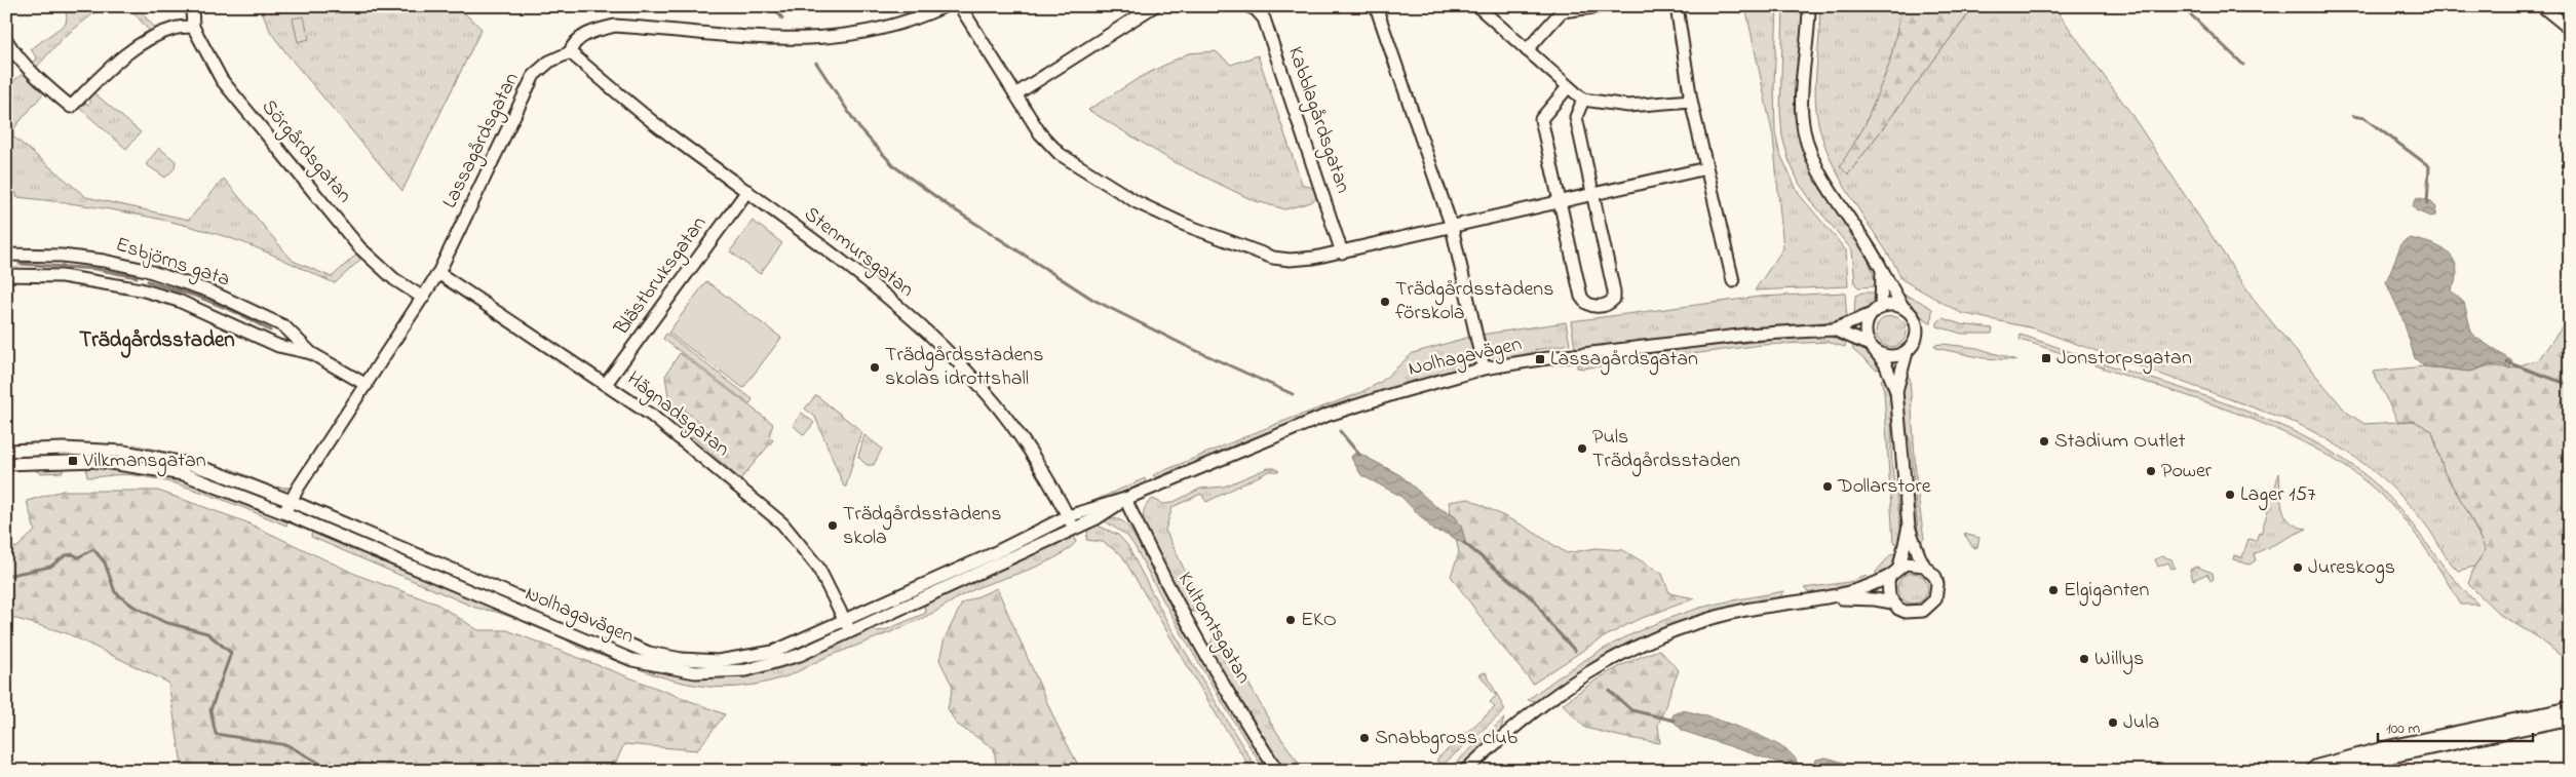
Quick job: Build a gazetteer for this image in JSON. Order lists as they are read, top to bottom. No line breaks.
{"streets":{"street":["Kabblagårdsgatan","Lassagårdsgatan","Sörgårdsgatan","Stenmursgatan","Esbjörns gata","Blästbruksgatan","Nolhagavägen","Hägnadsgatan","Kultomtsgatan"]},"crossings":[["Lassagårdsgatan","Sörgårdsgatan"],["Lassagårdsgatan","Stenmursgatan"],["Lassagårdsgatan","Esbjörns gata"],["Lassagårdsgatan","Nolhagavägen"],["Lassagårdsgatan","Hägnadsgatan"],["Stenmursgatan","Blästbruksgatan"],["Stenmursgatan","Nolhagavägen"],["Blästbruksgatan","Hägnadsgatan"],["Nolhagavägen","Hägnadsgatan"],["Nolhagavägen","Kultomtsgatan"]],"districts":["Trädgårdsstaden"],"places":{"other":["Trädgårdsstadens förskola","Trädgårdsstadens skolas idrottshall","Stadium Outlet","Puls Trädgårdsstaden","Power","Dollarstore","Lager 157","Trädgårdsstadens skola","Jureskogs","Elgiganten","EKO","Willys","Jula","Snabbgross club"],"transit":["Jonstorpsgatan","Lassagårdsgatan","Vilkmansgatan"]},"scale_bar":"100 m"}
